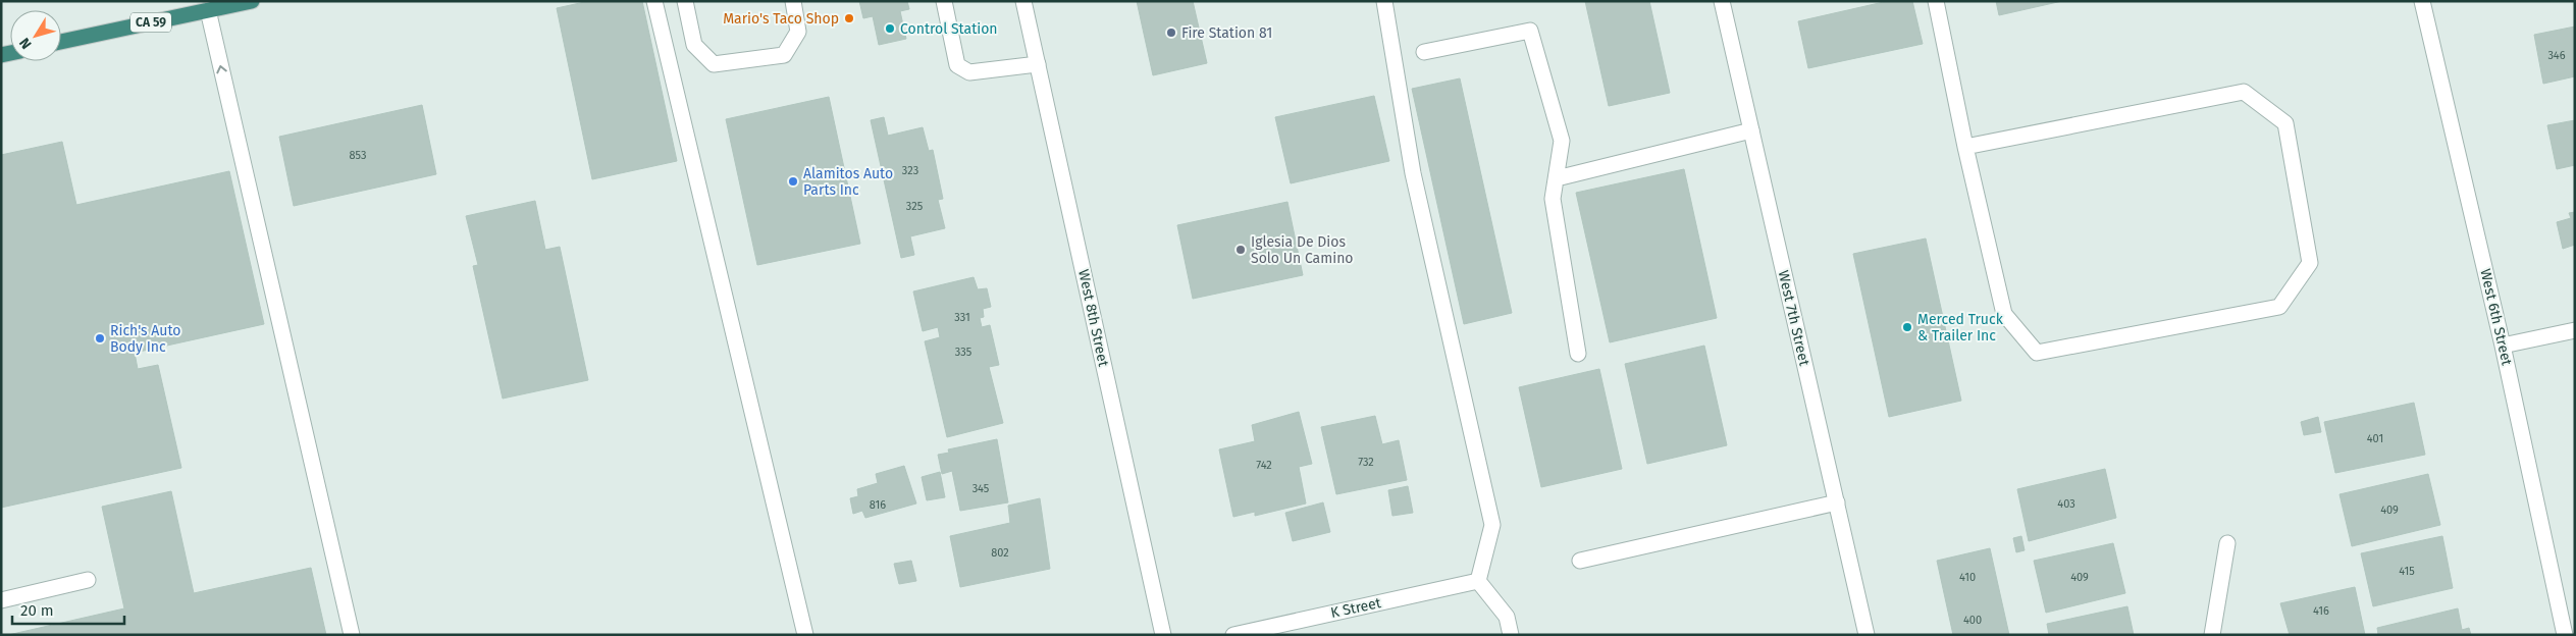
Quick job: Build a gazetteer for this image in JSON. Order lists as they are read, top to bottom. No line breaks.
{"streets":{"highway":["CA 59"],"street":["West 6th Street","West 8th Street","West 7th Street","K Street"]},"places":["Mario's Taco Shop","Control Station","Fire Station 81","Alamitos Auto Parts Inc","Iglesia De Dios Solo Un Camino","Merced Truck & Trailer Inc","Rich's Auto Body Inc"],"house_numbers":["346","853","323","325","331","335","401","732","742","345","403","816","409","802","415","410","409","416","400"],"scale_bar":"20 m","north":"bottom left"}
